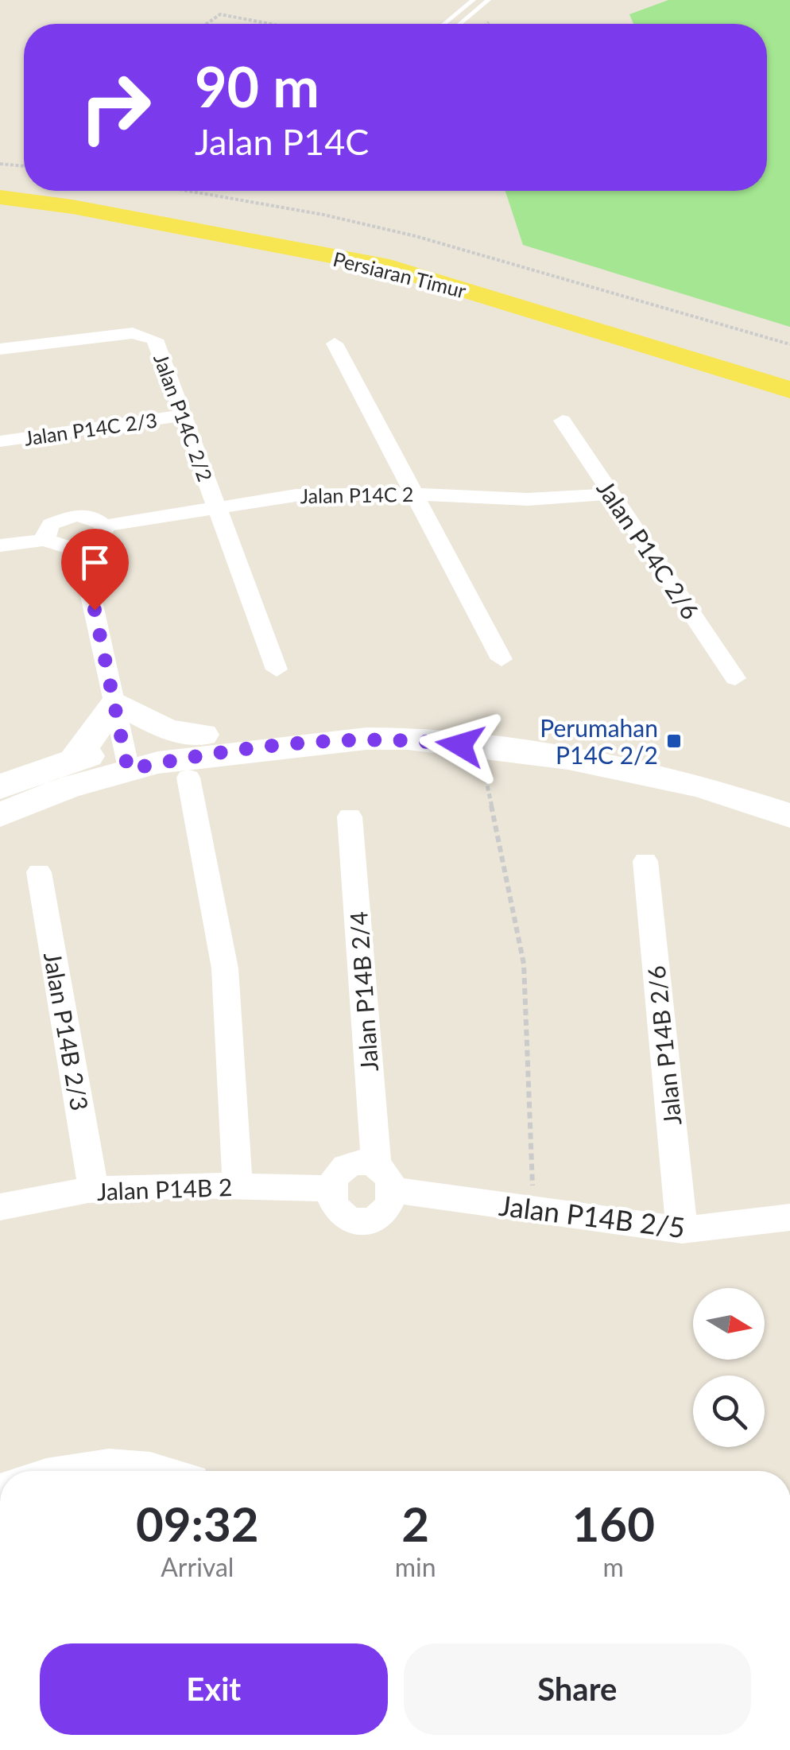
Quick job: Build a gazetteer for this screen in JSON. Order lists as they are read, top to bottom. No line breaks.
{"streets":{"main road":["Persiaran Timur"],"street":["Jalan P14C 2/2","Jalan P14C 2/3","Jalan P14C 2","Jalan P14C 2/6","Jalan P14B 2/4","Jalan P14B 2/3","Jalan P14B 2/6","Jalan P14B 2","Jalan P14B 2/5"]},"crossings":[["Jalan P14C 2/2","Jalan P14C 2/3"],["Jalan P14C 2/2","Jalan P14C 2"],["Jalan P14C 2","Jalan P14C 2/6"],["Jalan P14B 2/4","Jalan P14B 2"],["Jalan P14B 2/4","Jalan P14B 2/5"],["Jalan P14B 2/3","Jalan P14B 2"],["Jalan P14B 2/6","Jalan P14B 2/5"],["Jalan P14B 2","Jalan P14B 2/5"]],"places":{"transit":["Perumahan P14C 2/2"]},"north":"right","page":{"turn":["90 m","Jalan P14C"],"eta":["09:32","Arrival","2","min","160","m"],"buttons":["Exit","Share"]}}
